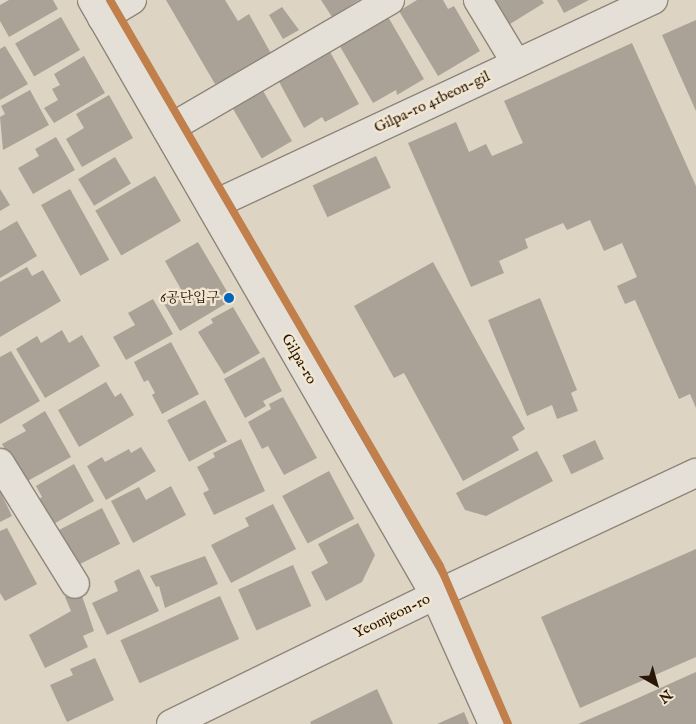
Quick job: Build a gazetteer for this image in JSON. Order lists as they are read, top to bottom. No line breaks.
{"streets":{"street":["Gilpa-ro 41beon-gil","Gilpa-ro","Yeomjeon-ro"]},"crossings":[["Gilpa-ro 41beon-gil","Gilpa-ro"],["Gilpa-ro","Yeomjeon-ro"]],"places":["6공단입구"],"north":"bottom right"}
